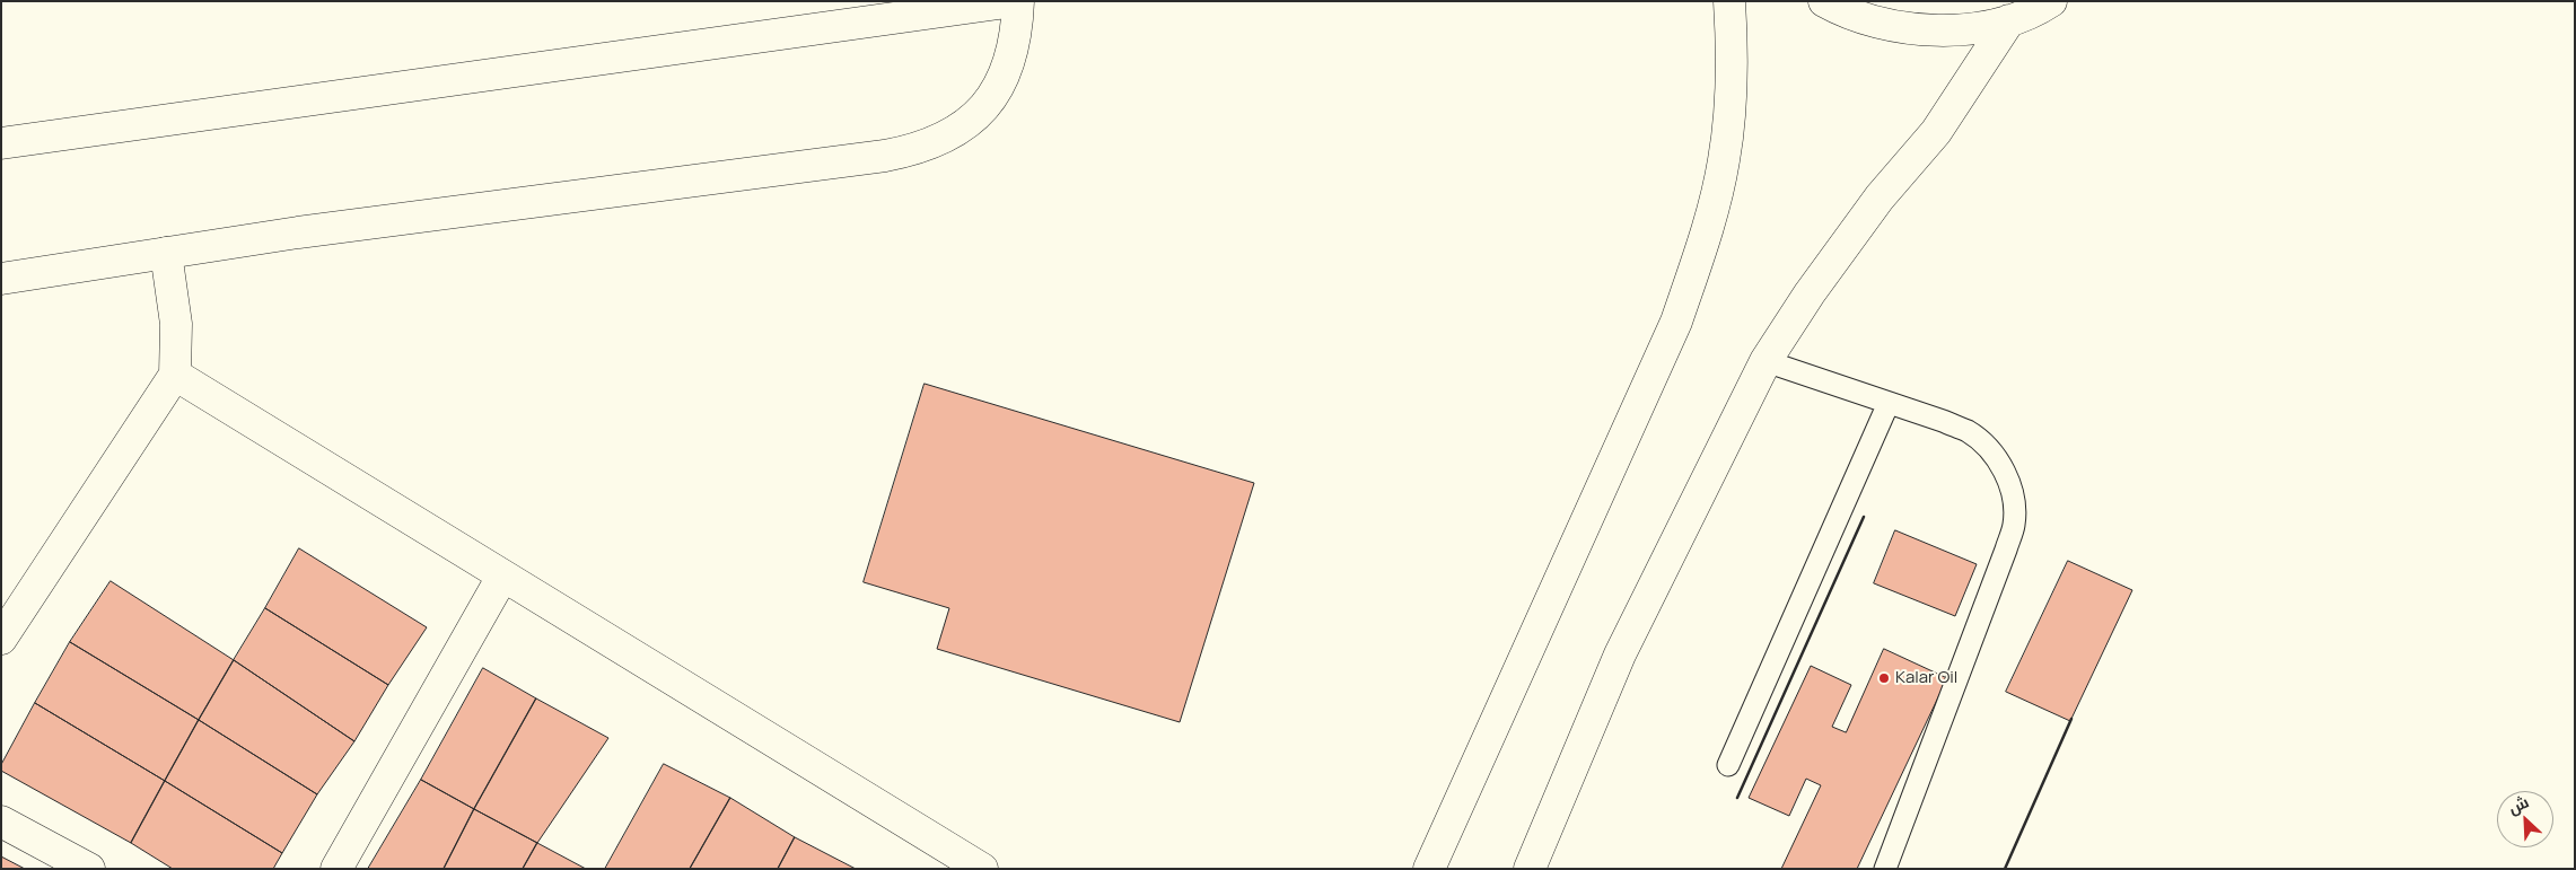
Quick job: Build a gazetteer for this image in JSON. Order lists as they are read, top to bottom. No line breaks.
{"places":["Kalar Oil"],"north":"top left"}
